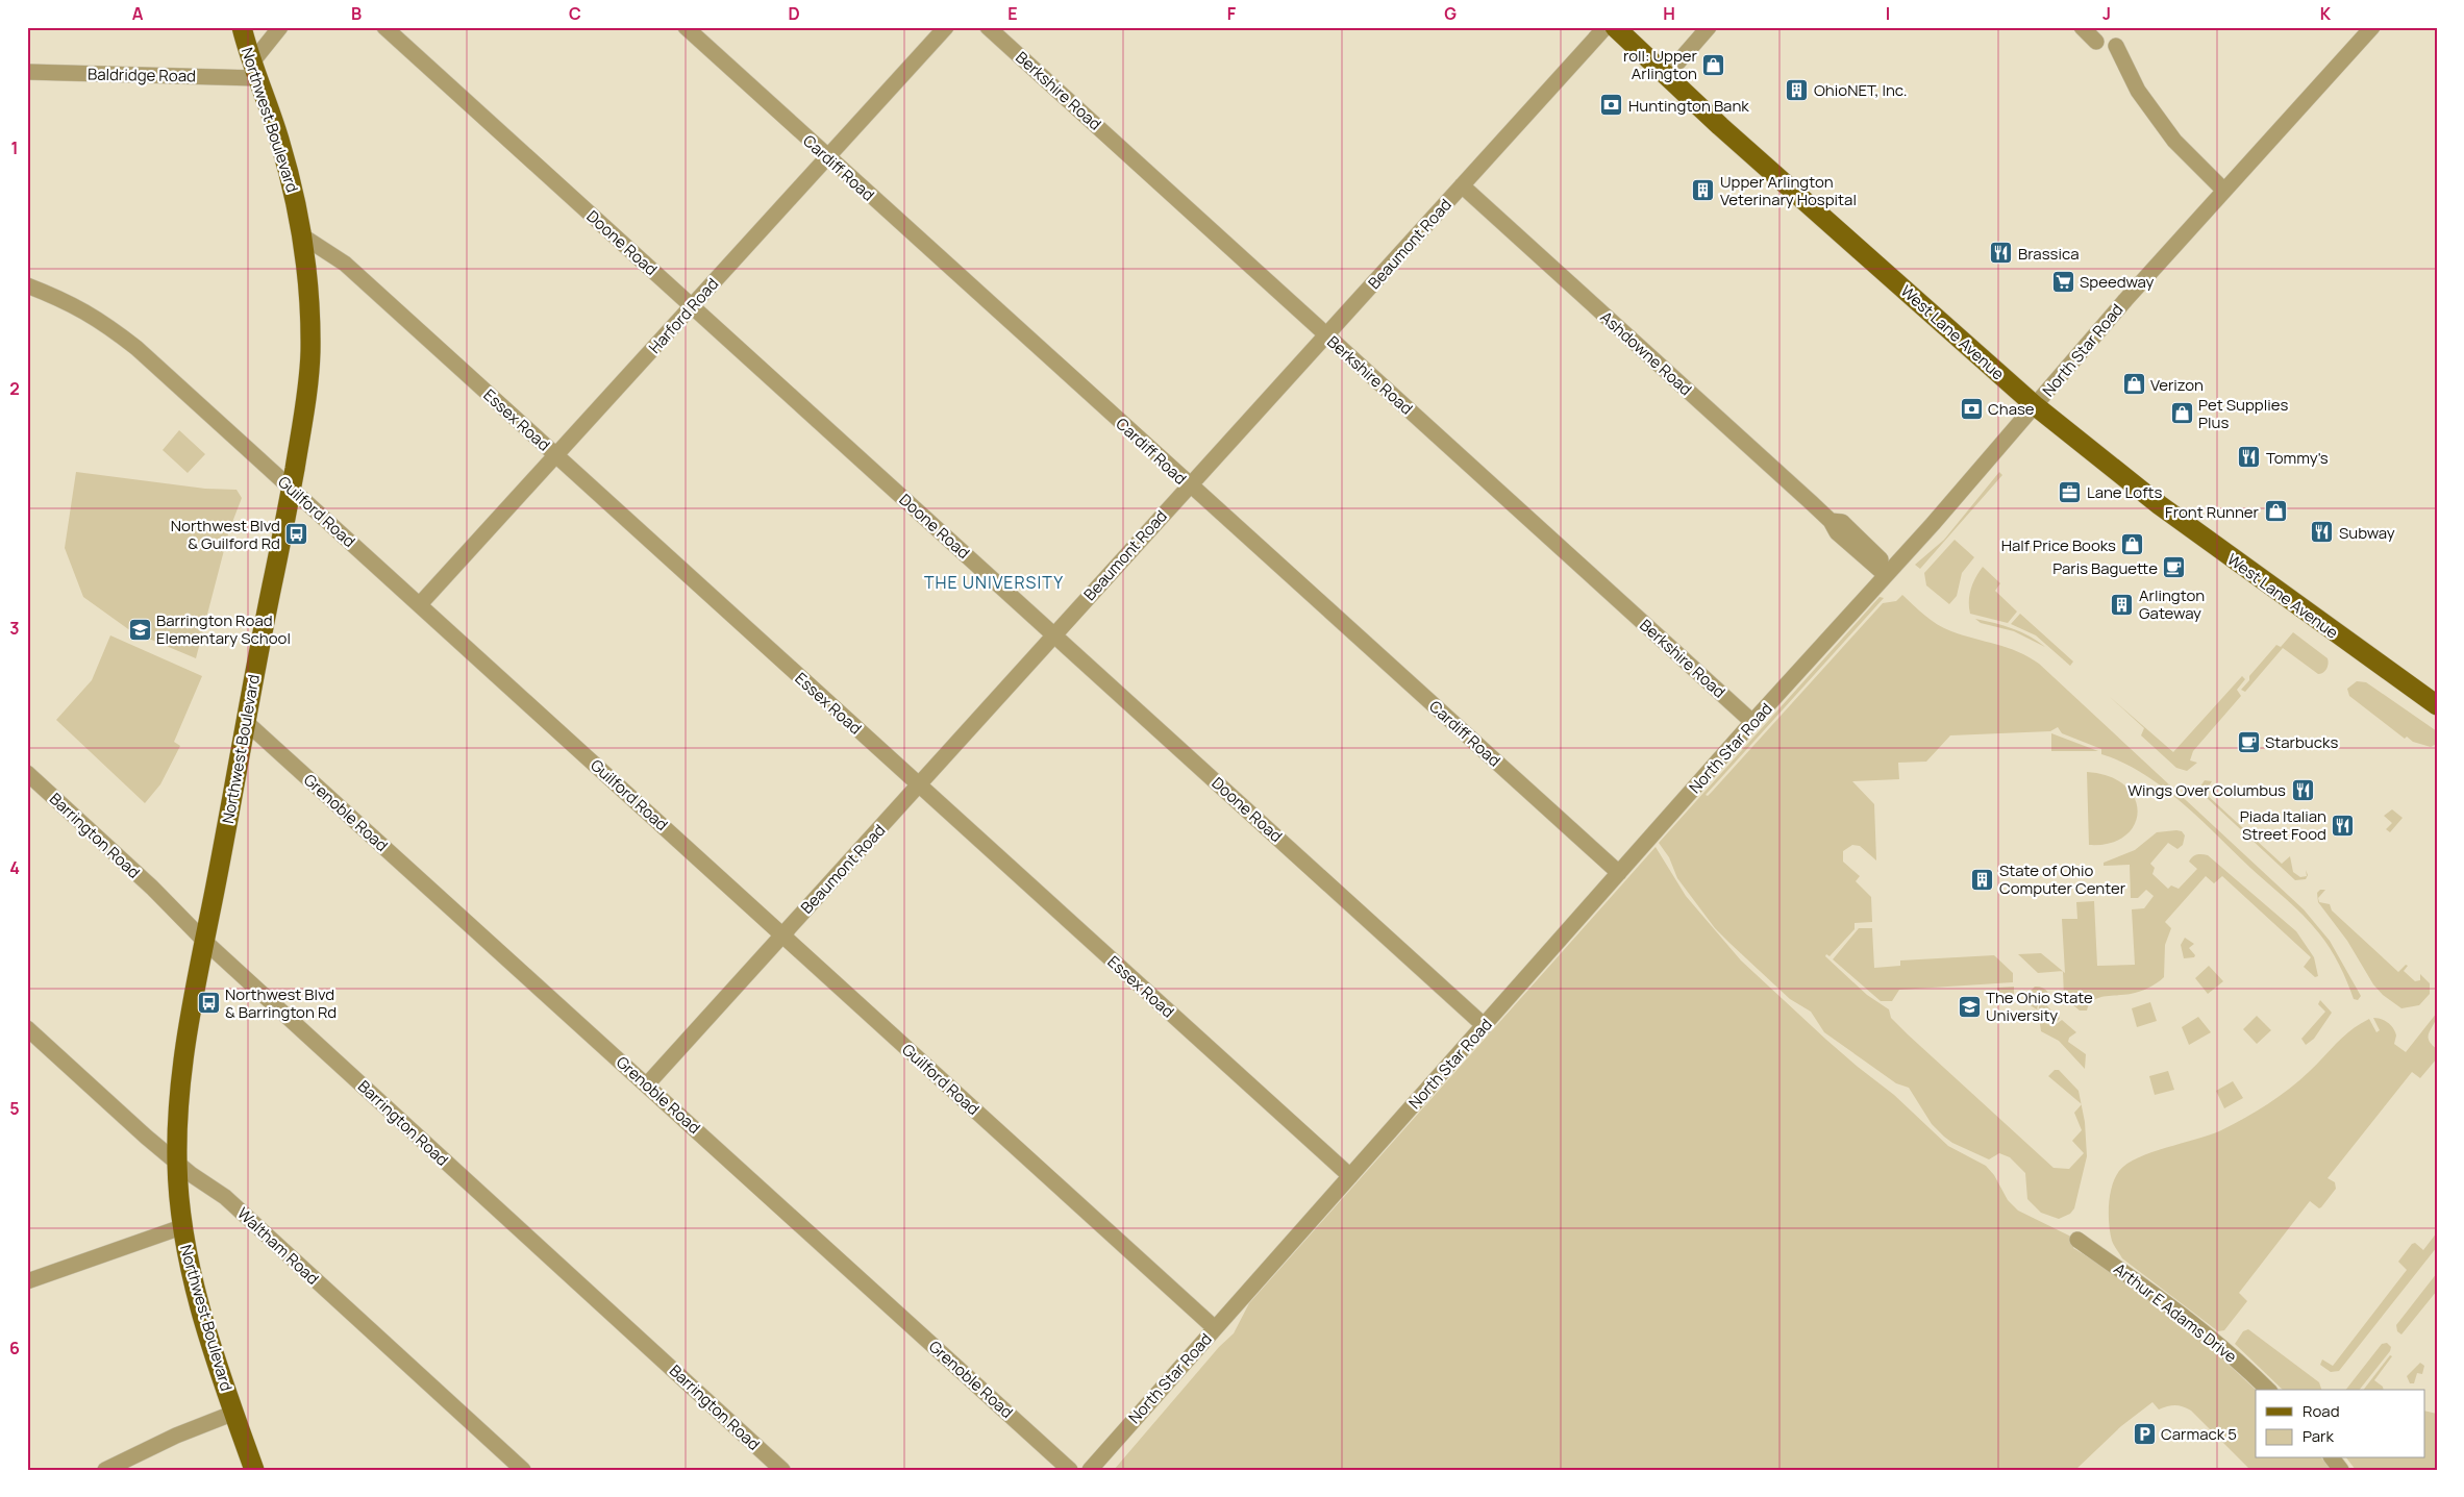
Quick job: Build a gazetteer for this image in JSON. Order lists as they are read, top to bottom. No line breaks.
{"streets":{"main road":["Northwest Boulevard","West Lane Avenue"],"street":["Baldridge Road","Berkshire Road","Cardiff Road","Doone Road","Beaumont Road","Harford Road","North Star Road","Ashdowne Road","Essex Road","Guilford Road","Grenoble Road","Barrington Road","Waltham Road","Arthur E Adams Drive"]},"crossings":[["Baldridge Road","Northwest Boulevard"],["Berkshire Road","Beaumont Road"],["Berkshire Road","North Star Road"],["Northwest Boulevard","Essex Road"],["Northwest Boulevard","Guilford Road"],["Northwest Boulevard","Grenoble Road"],["Northwest Boulevard","Barrington Road"],["Northwest Boulevard","Waltham Road"],["Cardiff Road","Beaumont Road"],["Cardiff Road","Harford Road"],["Cardiff Road","North Star Road"],["Doone Road","Beaumont Road"],["Doone Road","Harford Road"],["Doone Road","North Star Road"],["Beaumont Road","Ashdowne Road"],["Beaumont Road","Essex Road"],["Beaumont Road","Guilford Road"],["Beaumont Road","Grenoble Road"],["Harford Road","Essex Road"],["Harford Road","Guilford Road"],["West Lane Avenue","North Star Road"],["North Star Road","Ashdowne Road"],["North Star Road","Essex Road"],["North Star Road","Guilford Road"]],"districts":["THE UNIVERSITY"],"places":{"shop":["roll: Upper Arlington","Verizon","Pet Supplies Plus","Front Runner","Half Price Books"],"building":["OhioNET, Inc.","Upper Arlington Veterinary Hospital","Arlington Gateway","State of Ohio Computer Center"],"bank":["Huntington Bank","Chase"],"restaurant":["Brassica","Tommy's","Subway","Wings Over Columbus","Piada Italian Street Food"],"supermarket":["Speedway"],"office":["Lane Lofts"],"bus stop":["Northwest Blvd & Guilford Rd","Northwest Blvd & Barrington Rd"],"cafe":["Paris Baguette","Starbucks"],"school or university":["Barrington Road Elementary School","The Ohio State University"],"parking":["Carmack 5"]},"legend":["Road","Park"],"grid":{"columns":["A","B","C","D","E","F","G","H","I","J","K"],"rows":["1","2","3","4","5","6"]}}
